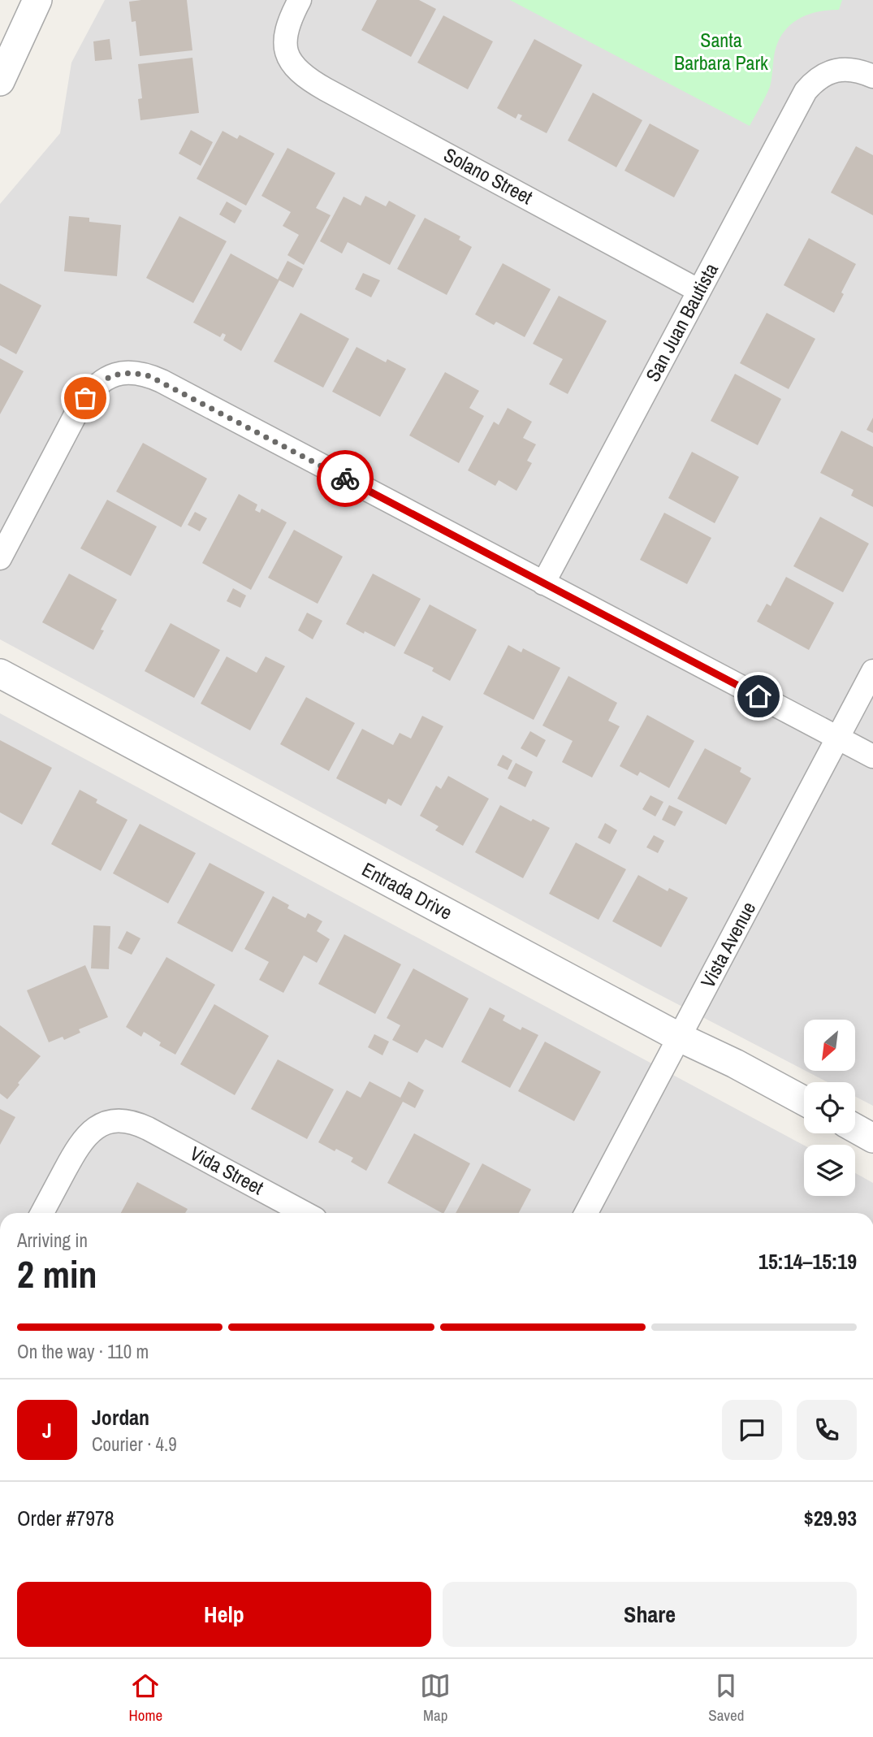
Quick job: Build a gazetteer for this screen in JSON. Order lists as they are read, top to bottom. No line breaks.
{"streets":{"street":["Solano Street","San Juan Bautista","Entrada Drive","Vista Avenue","Vida Street"]},"crossings":[["Solano Street","San Juan Bautista"],["Entrada Drive","Vista Avenue"]],"parks":["Santa Barbara Park"],"north":"bottom left","page":{"heading":["2 min","Arriving in","15:14–15:19"],"panel":["Jordan","Courier · 4.9","Order #7978","$29.93"],"bar":"On the way · 110 m","round":"J","buttons":["Help","Share"],"tabs":["Home","Map","Saved"]}}
